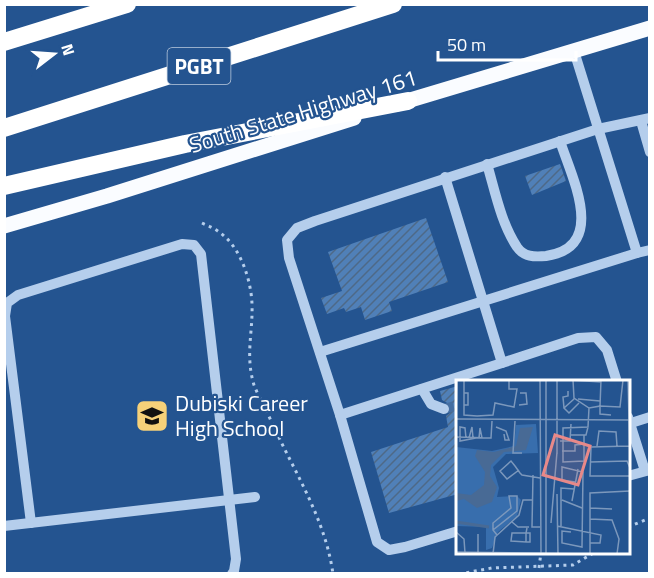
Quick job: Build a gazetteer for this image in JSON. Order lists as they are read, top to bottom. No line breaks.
{"streets":{"highway":["PGBT"],"main road":["South State Highway 161"]},"places":{"school or university":["Dubiski Career High School"]},"scale_bar":"50 m","north":"right"}
